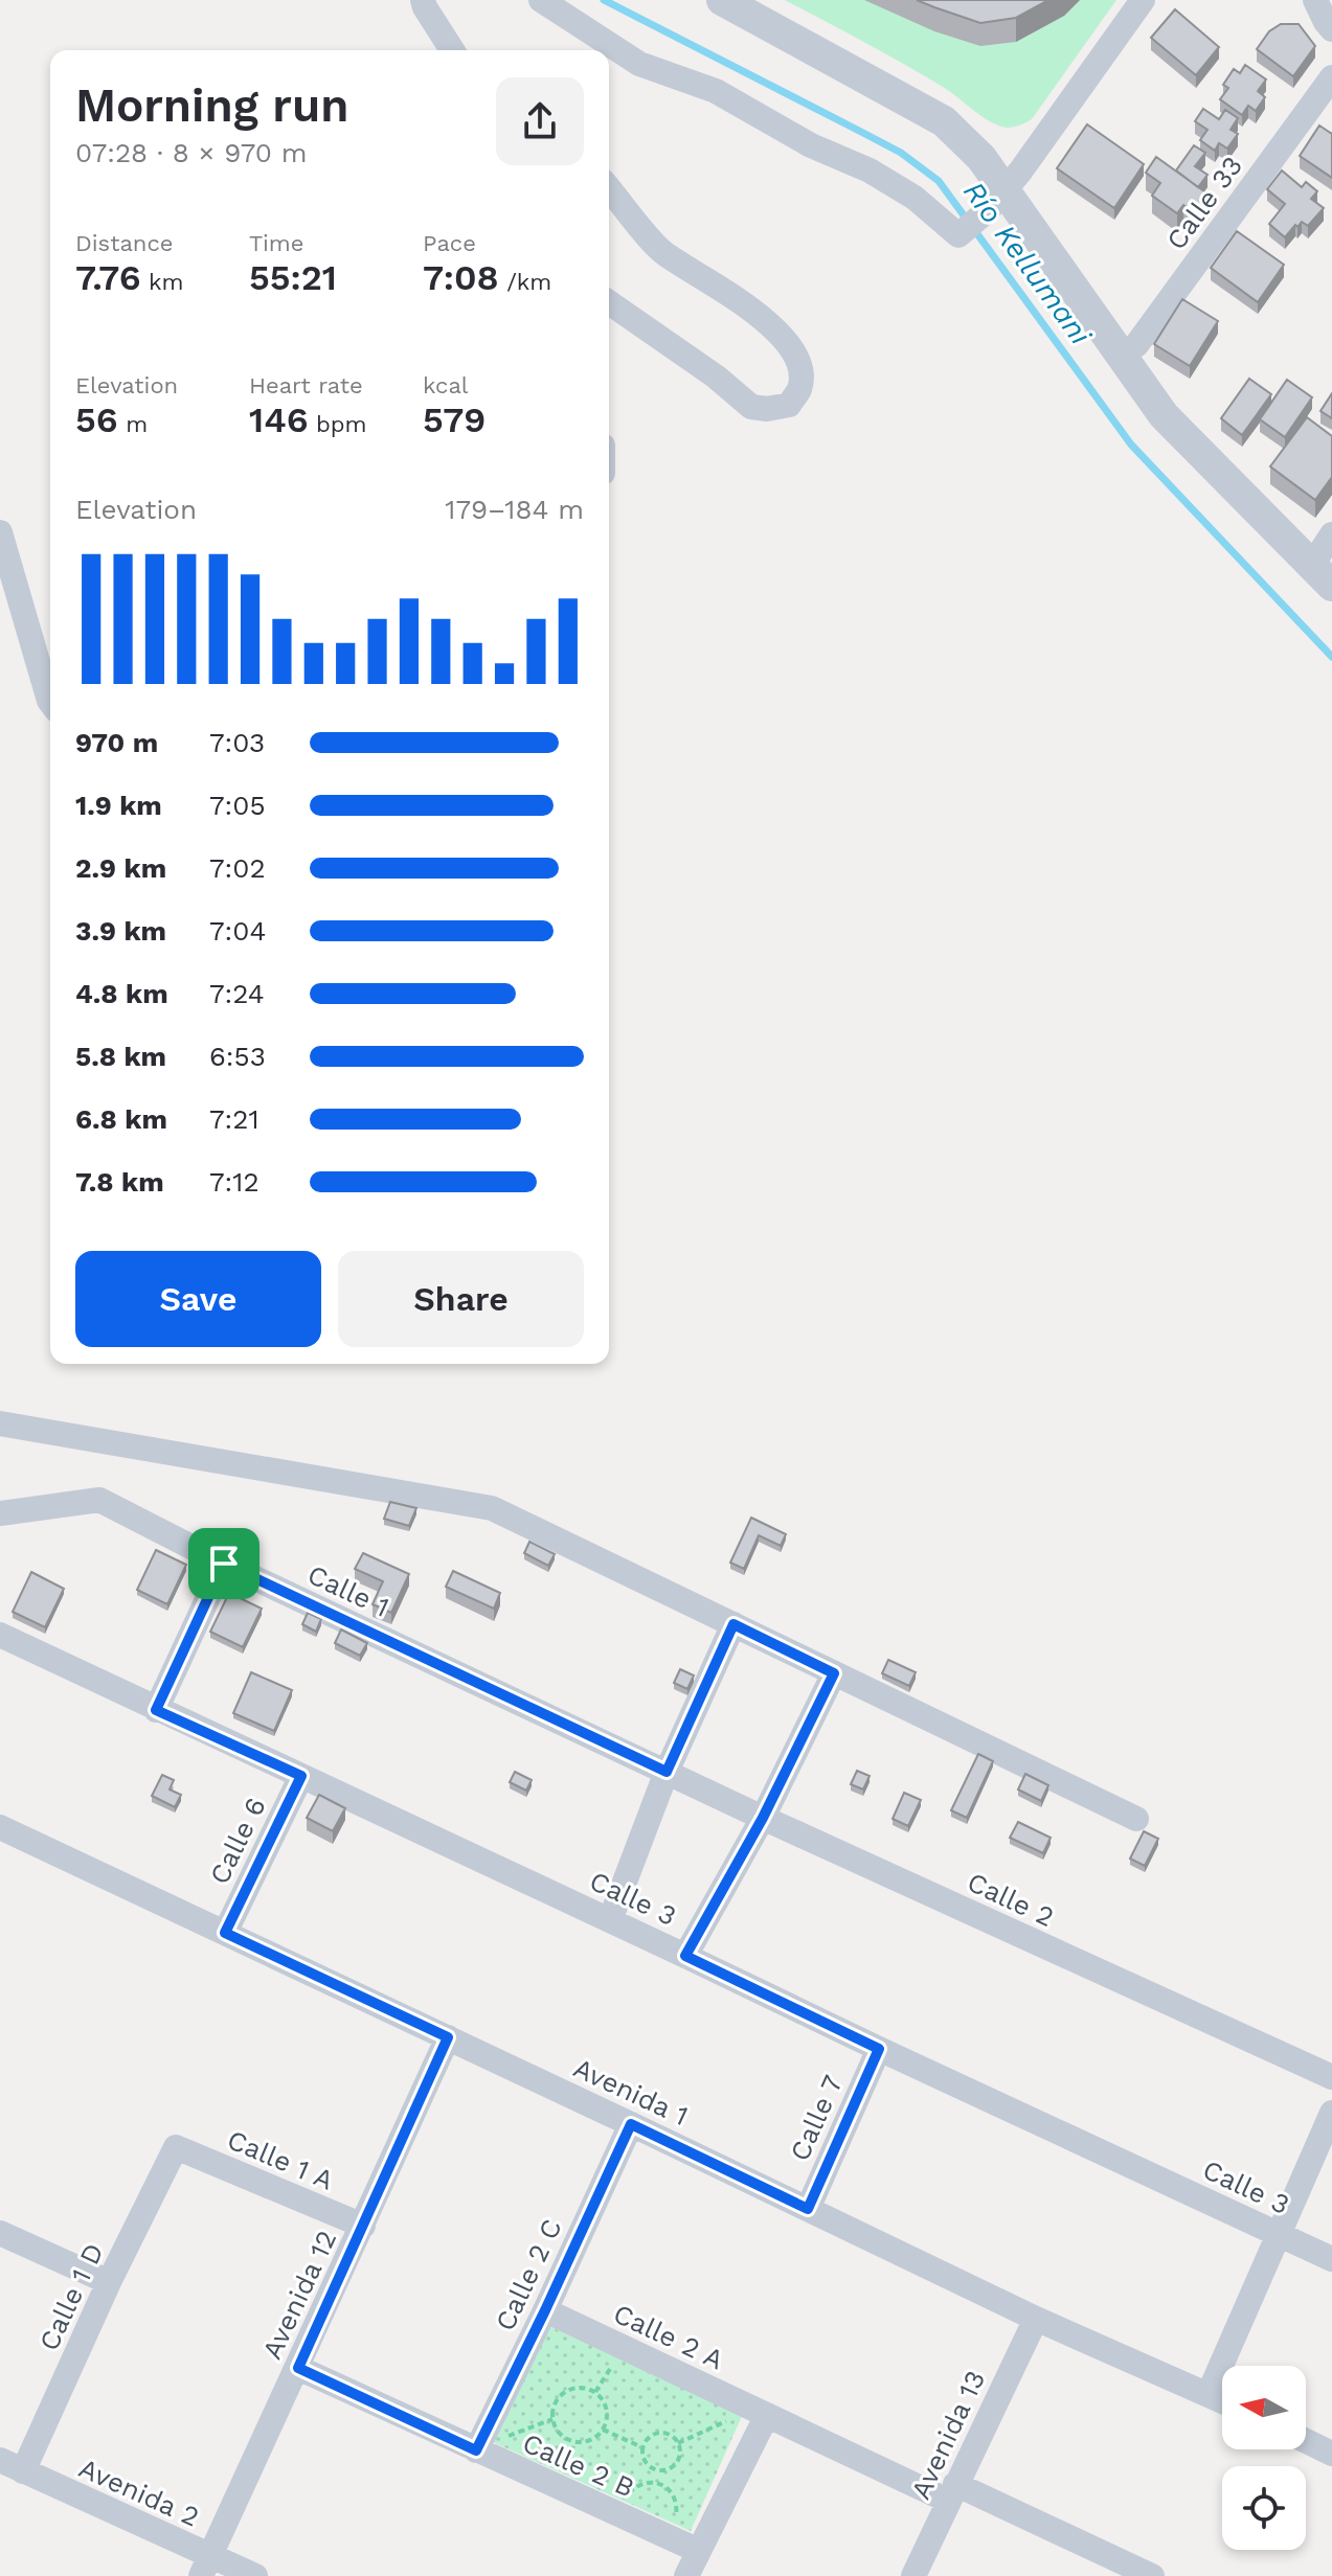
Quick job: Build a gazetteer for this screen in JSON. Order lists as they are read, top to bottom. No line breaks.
{"streets":{"street":["Calle 33","Calle 1","Calle 6","Calle 3","Calle 2","Avenida 1","Calle 7","Calle 1 A","Calle 2 C","Avenida 12","Calle 1 D","Calle 2 A","Avenida 13","Calle 2 B","Avenida 2"]},"crossings":[["Calle 1","Calle 2"],["Calle 6","Calle 3"],["Calle 6","Avenida 1"],["Calle 3","Calle 7"],["Avenida 1","Calle 7"],["Avenida 1","Calle 2 C"],["Avenida 1","Avenida 12"],["Avenida 1","Avenida 13"],["Calle 1 A","Avenida 12"],["Calle 1 A","Calle 1 D"],["Calle 2 C","Calle 2 A"],["Calle 2 C","Calle 2 B"],["Avenida 12","Calle 2 B"],["Avenida 12","Avenida 2"],["Calle 1 D","Avenida 2"],["Calle 2 A","Avenida 13"]],"water":["Río Kellumani"],"north":"left","page":{"heading":["Morning run","07:28 · 8 × 970 m"],"stats":[["Distance","7.76 km"],["Time","55:21"],["Pace","7:08 /km"],["Elevation","56 m"],["Heart rate","146 bpm"],["kcal","579"]],"chart":["Elevation","179–184 m"],"list":[{"name":"970 m","note":"7:03"},{"name":"1.9 km","note":"7:05"},{"name":"2.9 km","note":"7:02"},{"name":"3.9 km","note":"7:04"},{"name":"4.8 km","note":"7:24"},{"name":"5.8 km","note":"6:53"},{"name":"6.8 km","note":"7:21"},{"name":"7.8 km","note":"7:12"}],"buttons":["Save","Share"]}}
